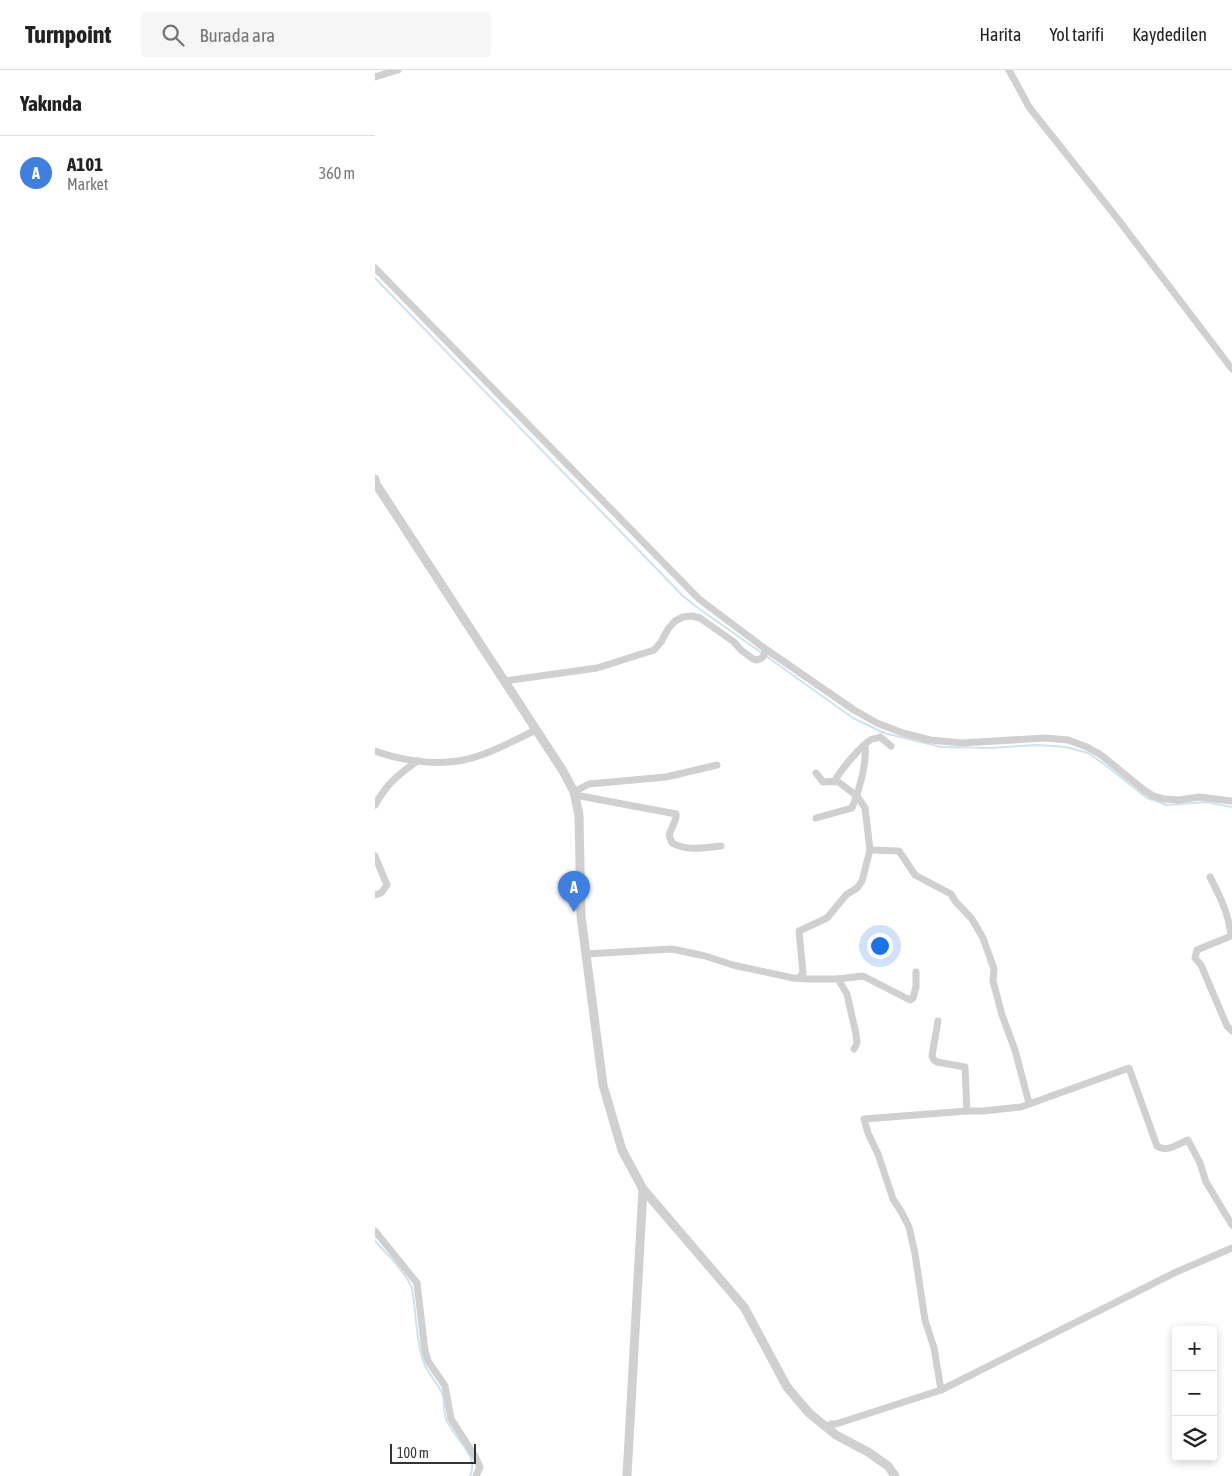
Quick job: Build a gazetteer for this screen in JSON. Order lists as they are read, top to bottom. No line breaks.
{"scale_bar":"100 m","page":{"header":"Turnpoint","search":"Burada ara","nav":["Harita","Yol tarifi","Kaydedilen"],"heading":"Yakında","list":[{"mark":"A","name":"A101","note":"Market","value":"360 m"}],"pins":"A","map_buttons":["+","−"],"scale":"100 m"}}
